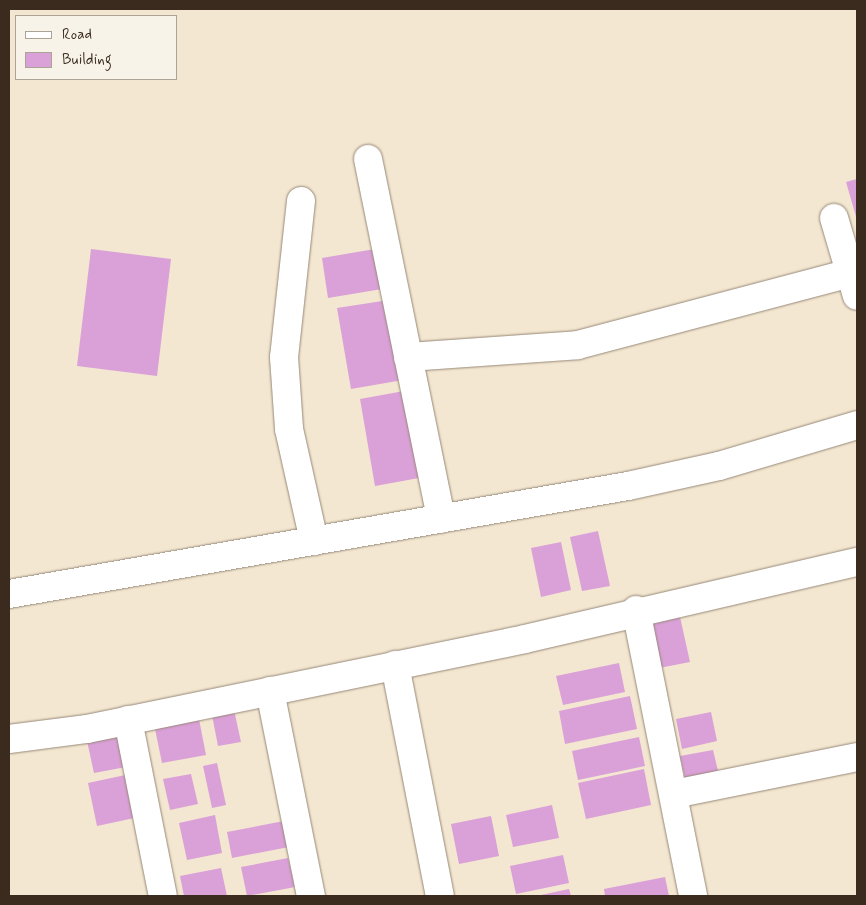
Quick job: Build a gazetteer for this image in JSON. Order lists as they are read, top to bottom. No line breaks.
{"legend":["Road","Building"]}
